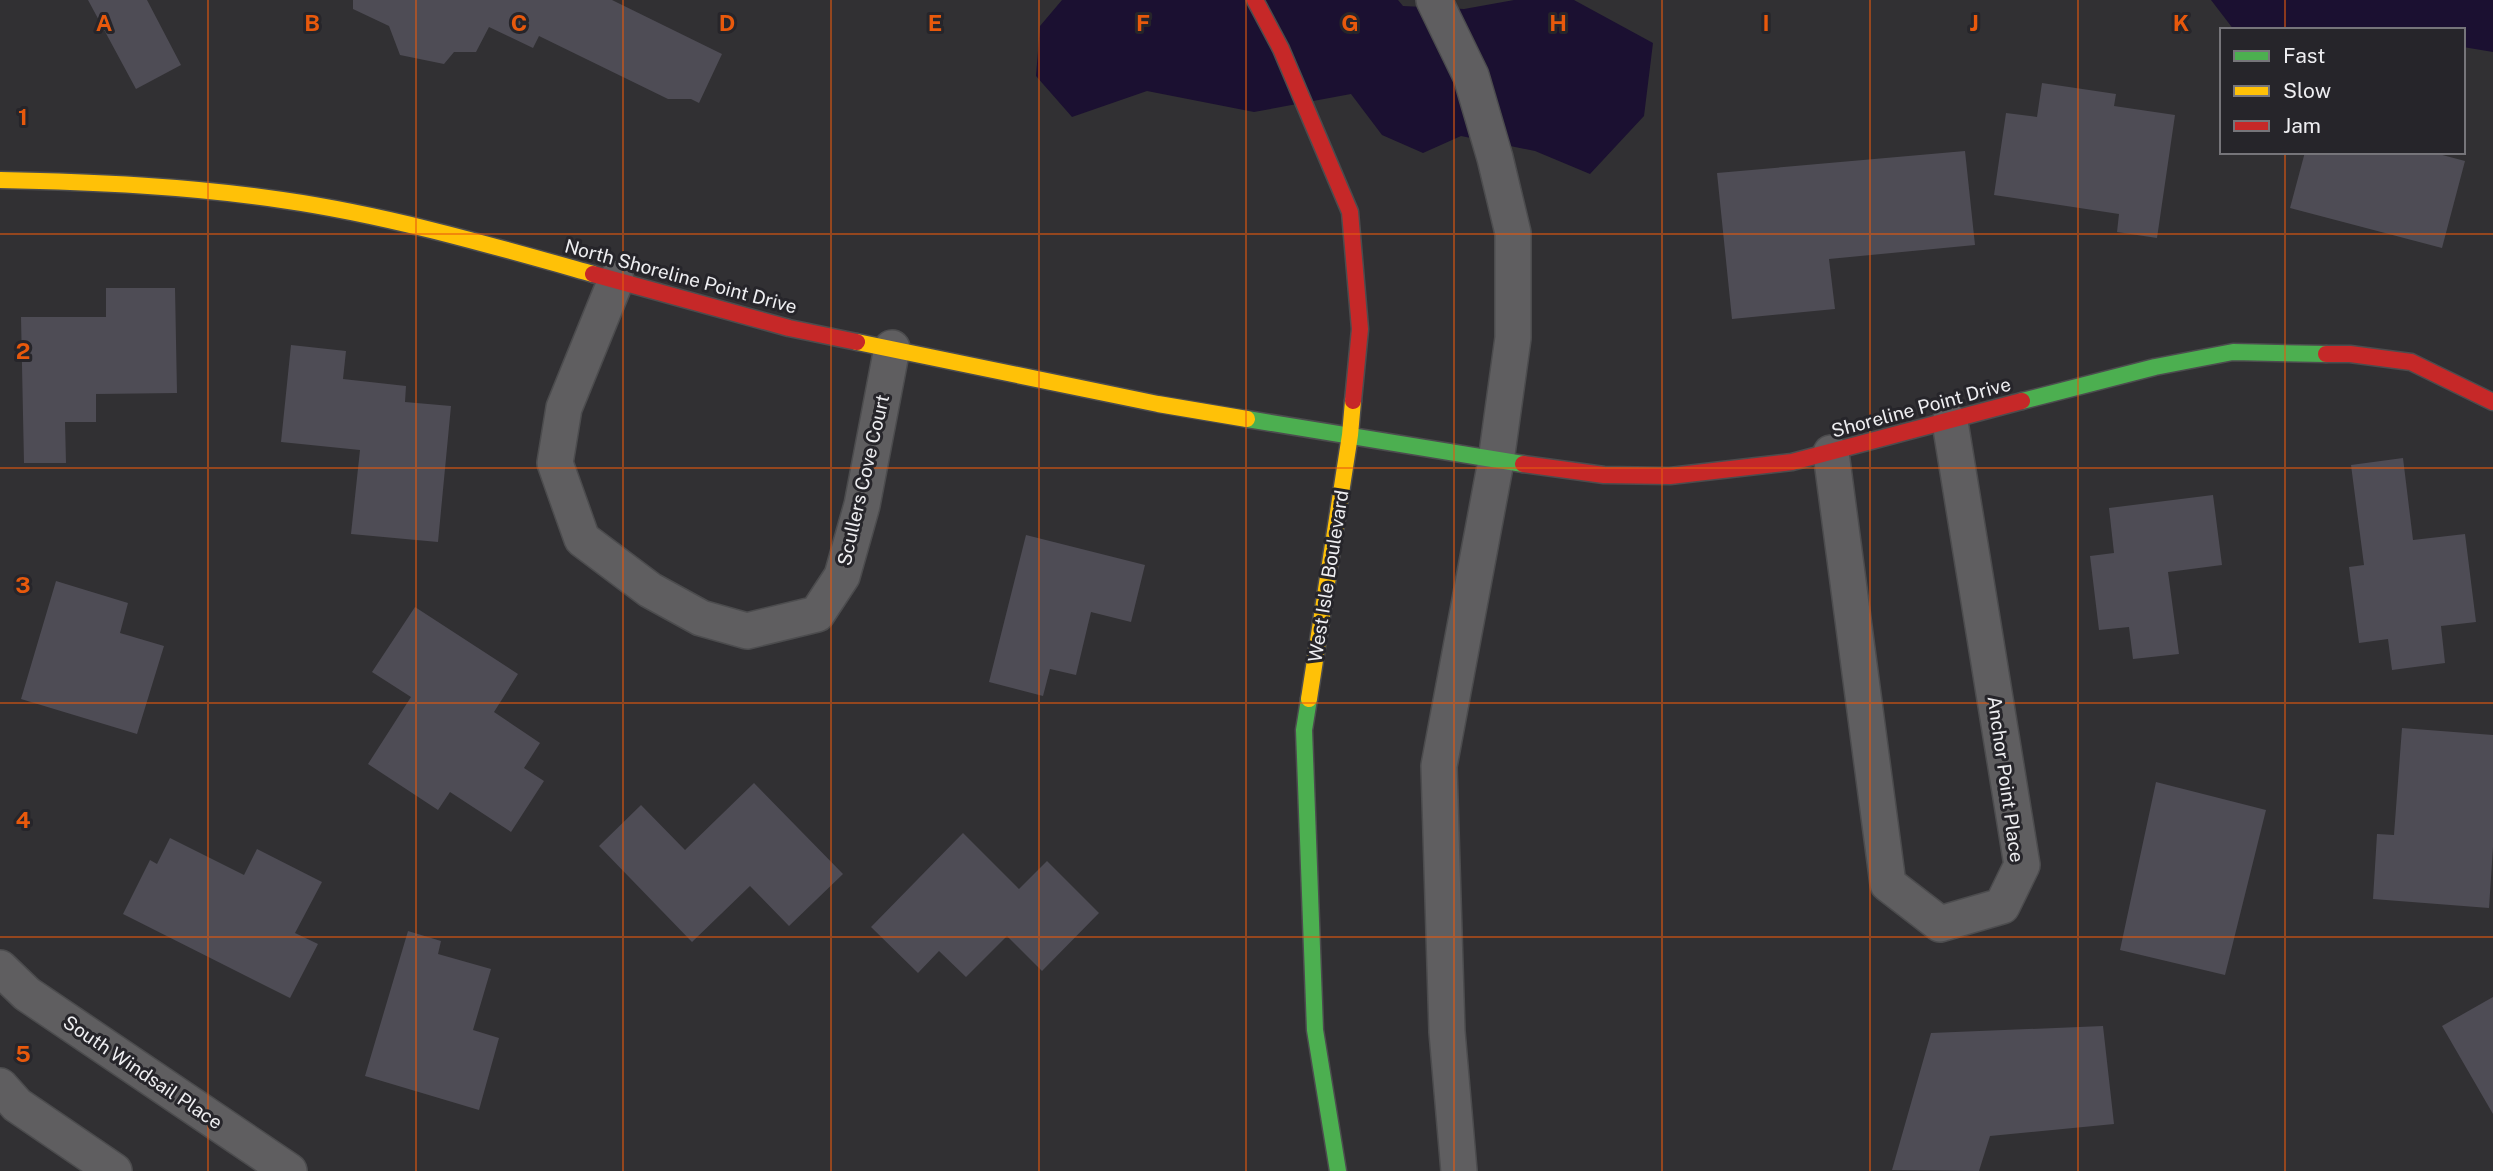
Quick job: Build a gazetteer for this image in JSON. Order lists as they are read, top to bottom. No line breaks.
{"streets":{"street":["North Shoreline Point Drive","Shoreline Point Drive","Scullers Cove Court","West Isle Boulevard","Anchor Point Place","South Windsail Place"]},"crossings":[["North Shoreline Point Drive","Shoreline Point Drive"],["North Shoreline Point Drive","Scullers Cove Court"],["North Shoreline Point Drive","West Isle Boulevard"],["Shoreline Point Drive","West Isle Boulevard"],["Shoreline Point Drive","Anchor Point Place"]],"legend":["Fast","Slow","Jam"],"grid":{"columns":["A","B","C","D","E","F","G","H","I","J","K"],"rows":["1","2","3","4","5"]}}
